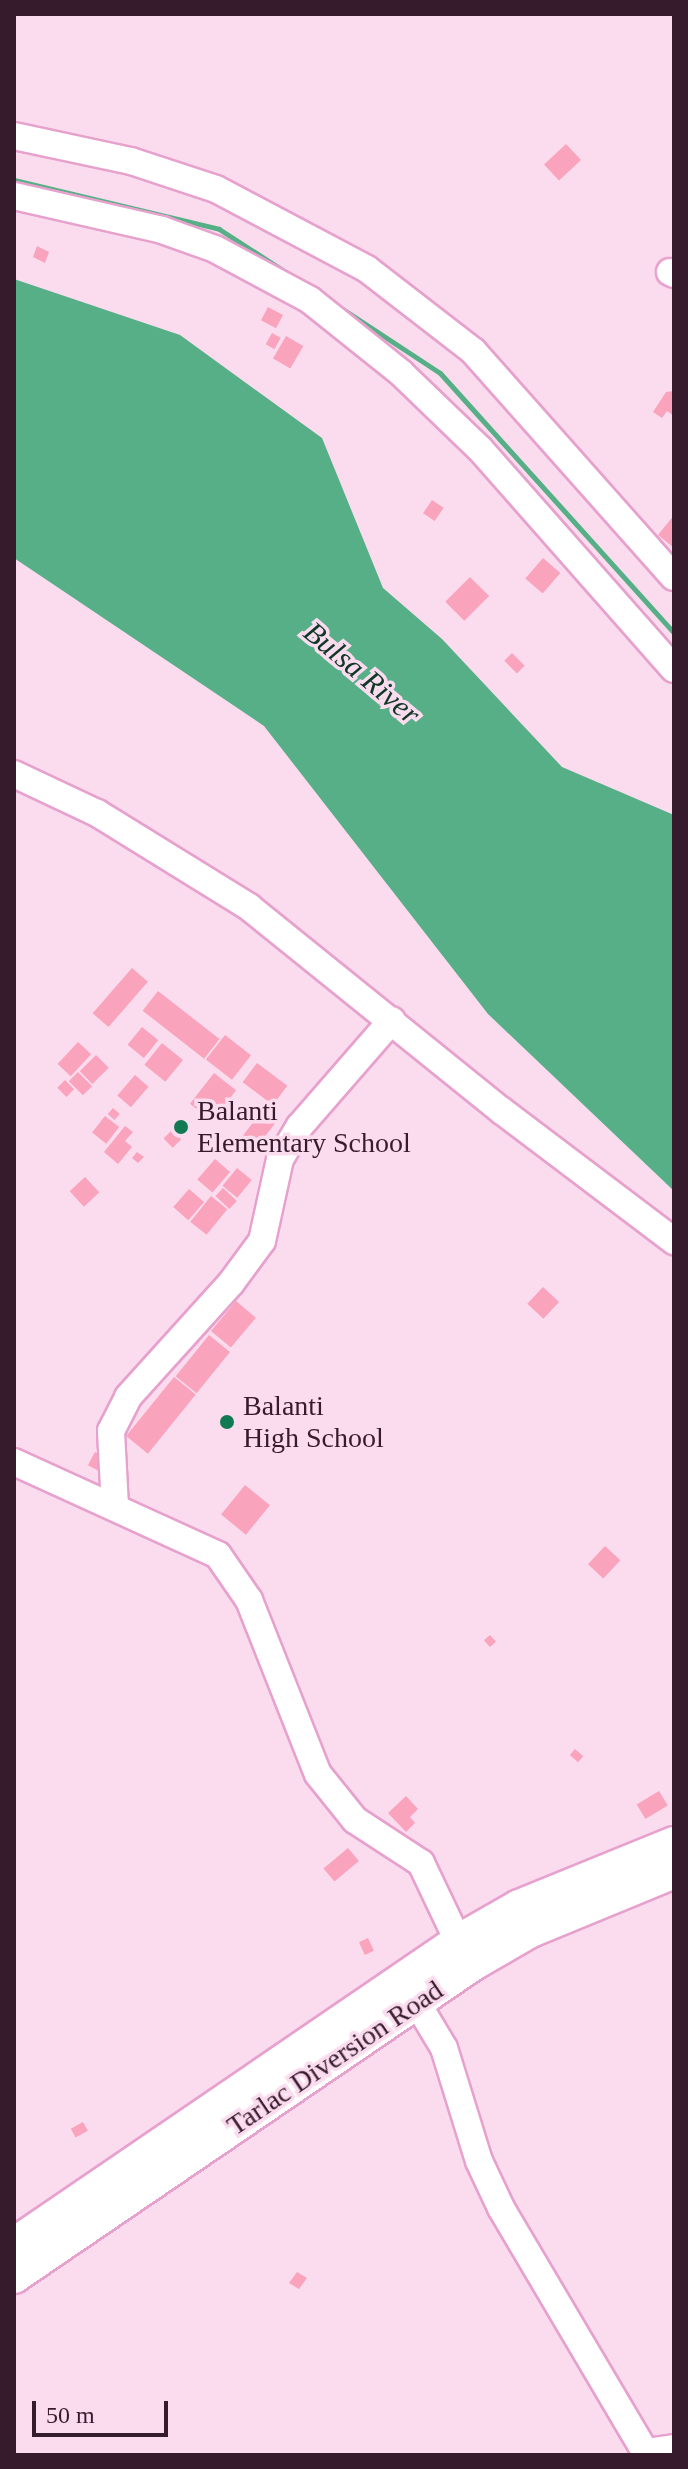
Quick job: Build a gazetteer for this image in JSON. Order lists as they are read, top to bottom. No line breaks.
{"streets":{"main road":["Tarlac Diversion Road"]},"water":["Bulsa River"],"places":["Balanti Elementary School","Balanti High School"],"scale_bar":"50 m"}
